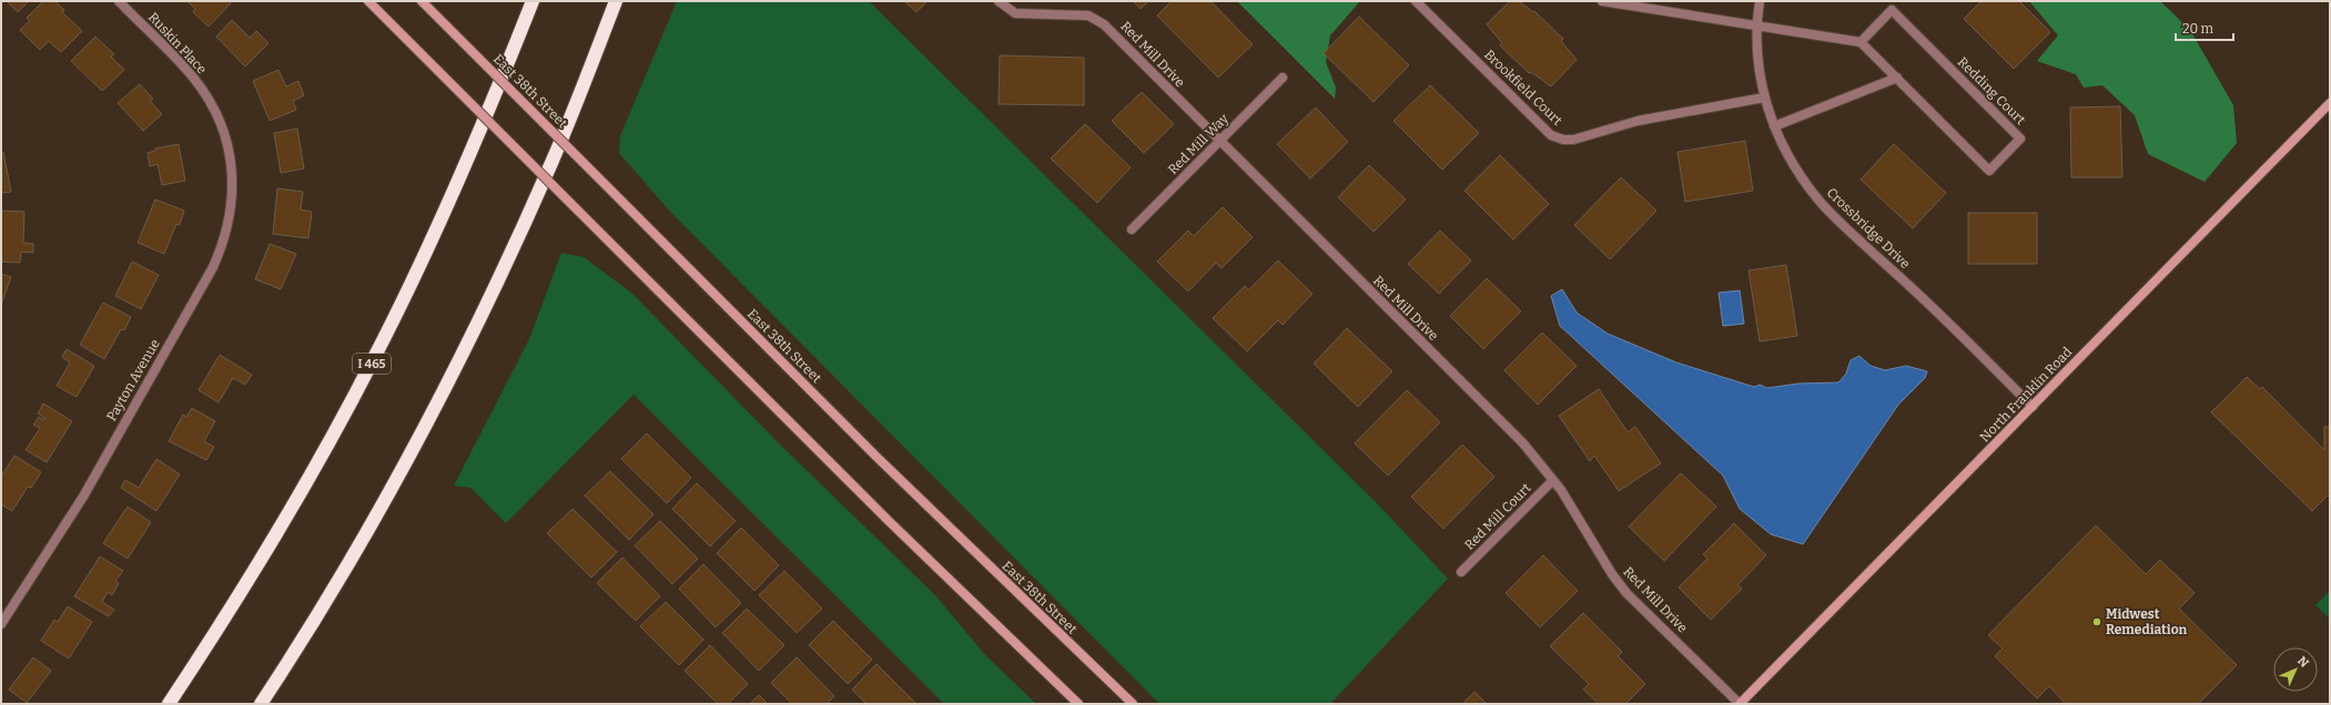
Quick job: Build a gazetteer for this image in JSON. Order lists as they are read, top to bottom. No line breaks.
{"streets":{"highway":["I 465"],"main road":["East 38th Street","North Franklin Road"],"street":["Ruskin Place","Red Mill Drive","Brookfield Court","Redding Court","Red Mill Way","Crossbridge Drive","Payton Avenue","Red Mill Court"]},"crossings":[["Ruskin Place","Payton Avenue"],["Red Mill Drive","Red Mill Way"],["Red Mill Drive","North Franklin Road"],["Red Mill Drive","Red Mill Court"],["Brookfield Court","Crossbridge Drive"],["Crossbridge Drive","North Franklin Road"]],"places":["Midwest Remediation"],"scale_bar":"20 m","north":"top right"}
